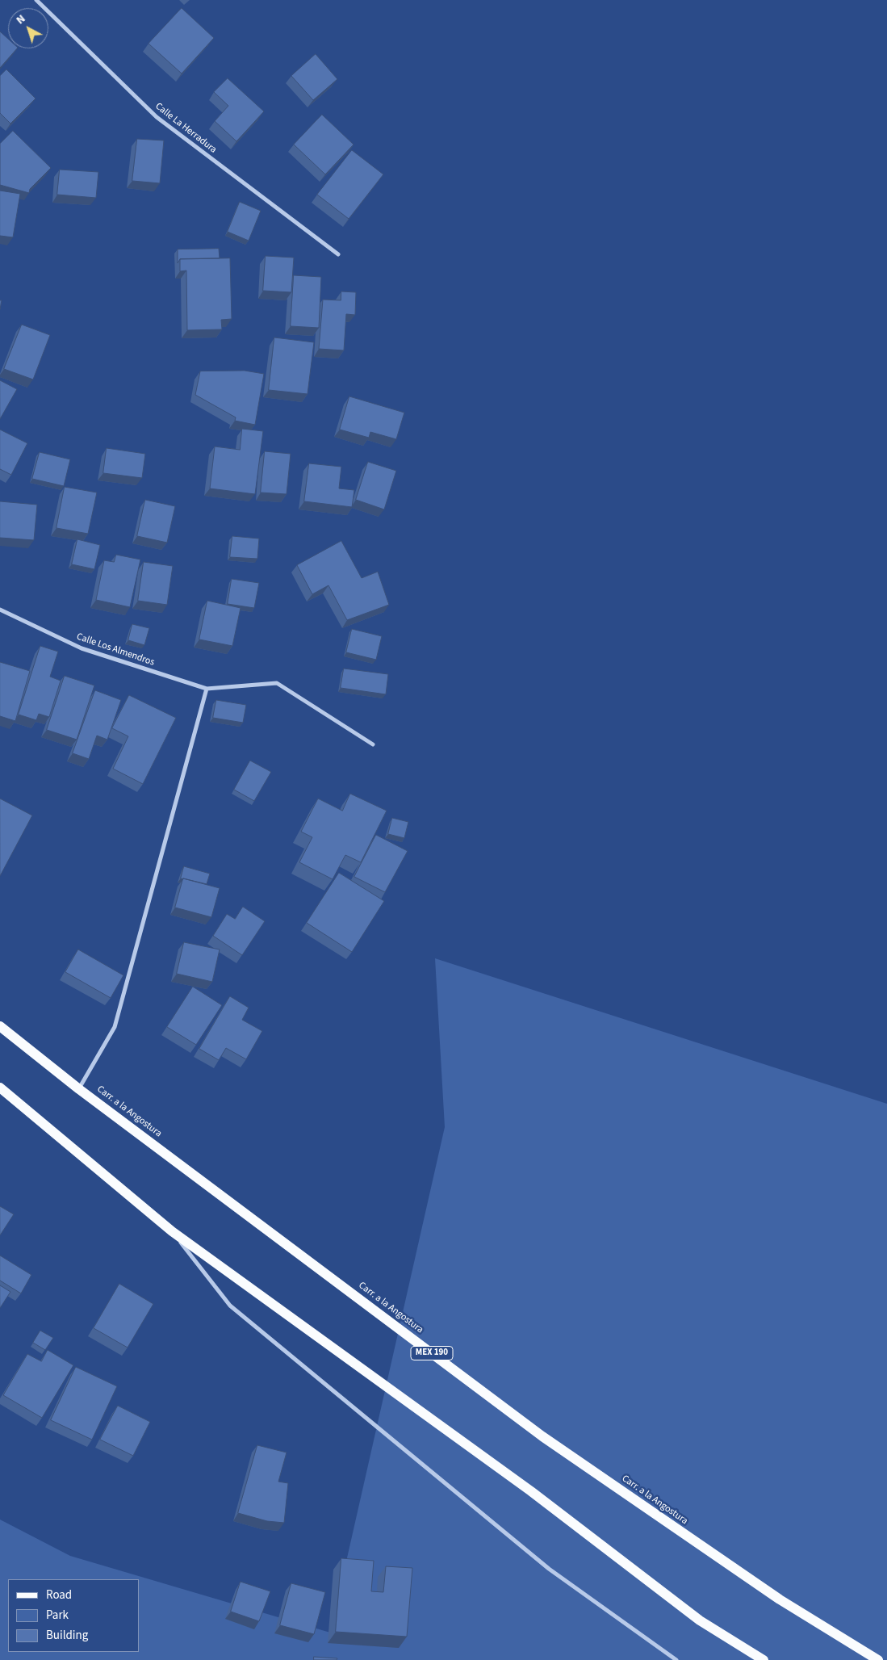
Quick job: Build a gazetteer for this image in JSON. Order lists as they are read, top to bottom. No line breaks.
{"streets":{"main road":["Carr. a la Angostura","MEX 190"],"street":["Calle La Herradura","Calle Los Almendros"]},"legend":["Road","Park","Building"],"north":"top left"}
